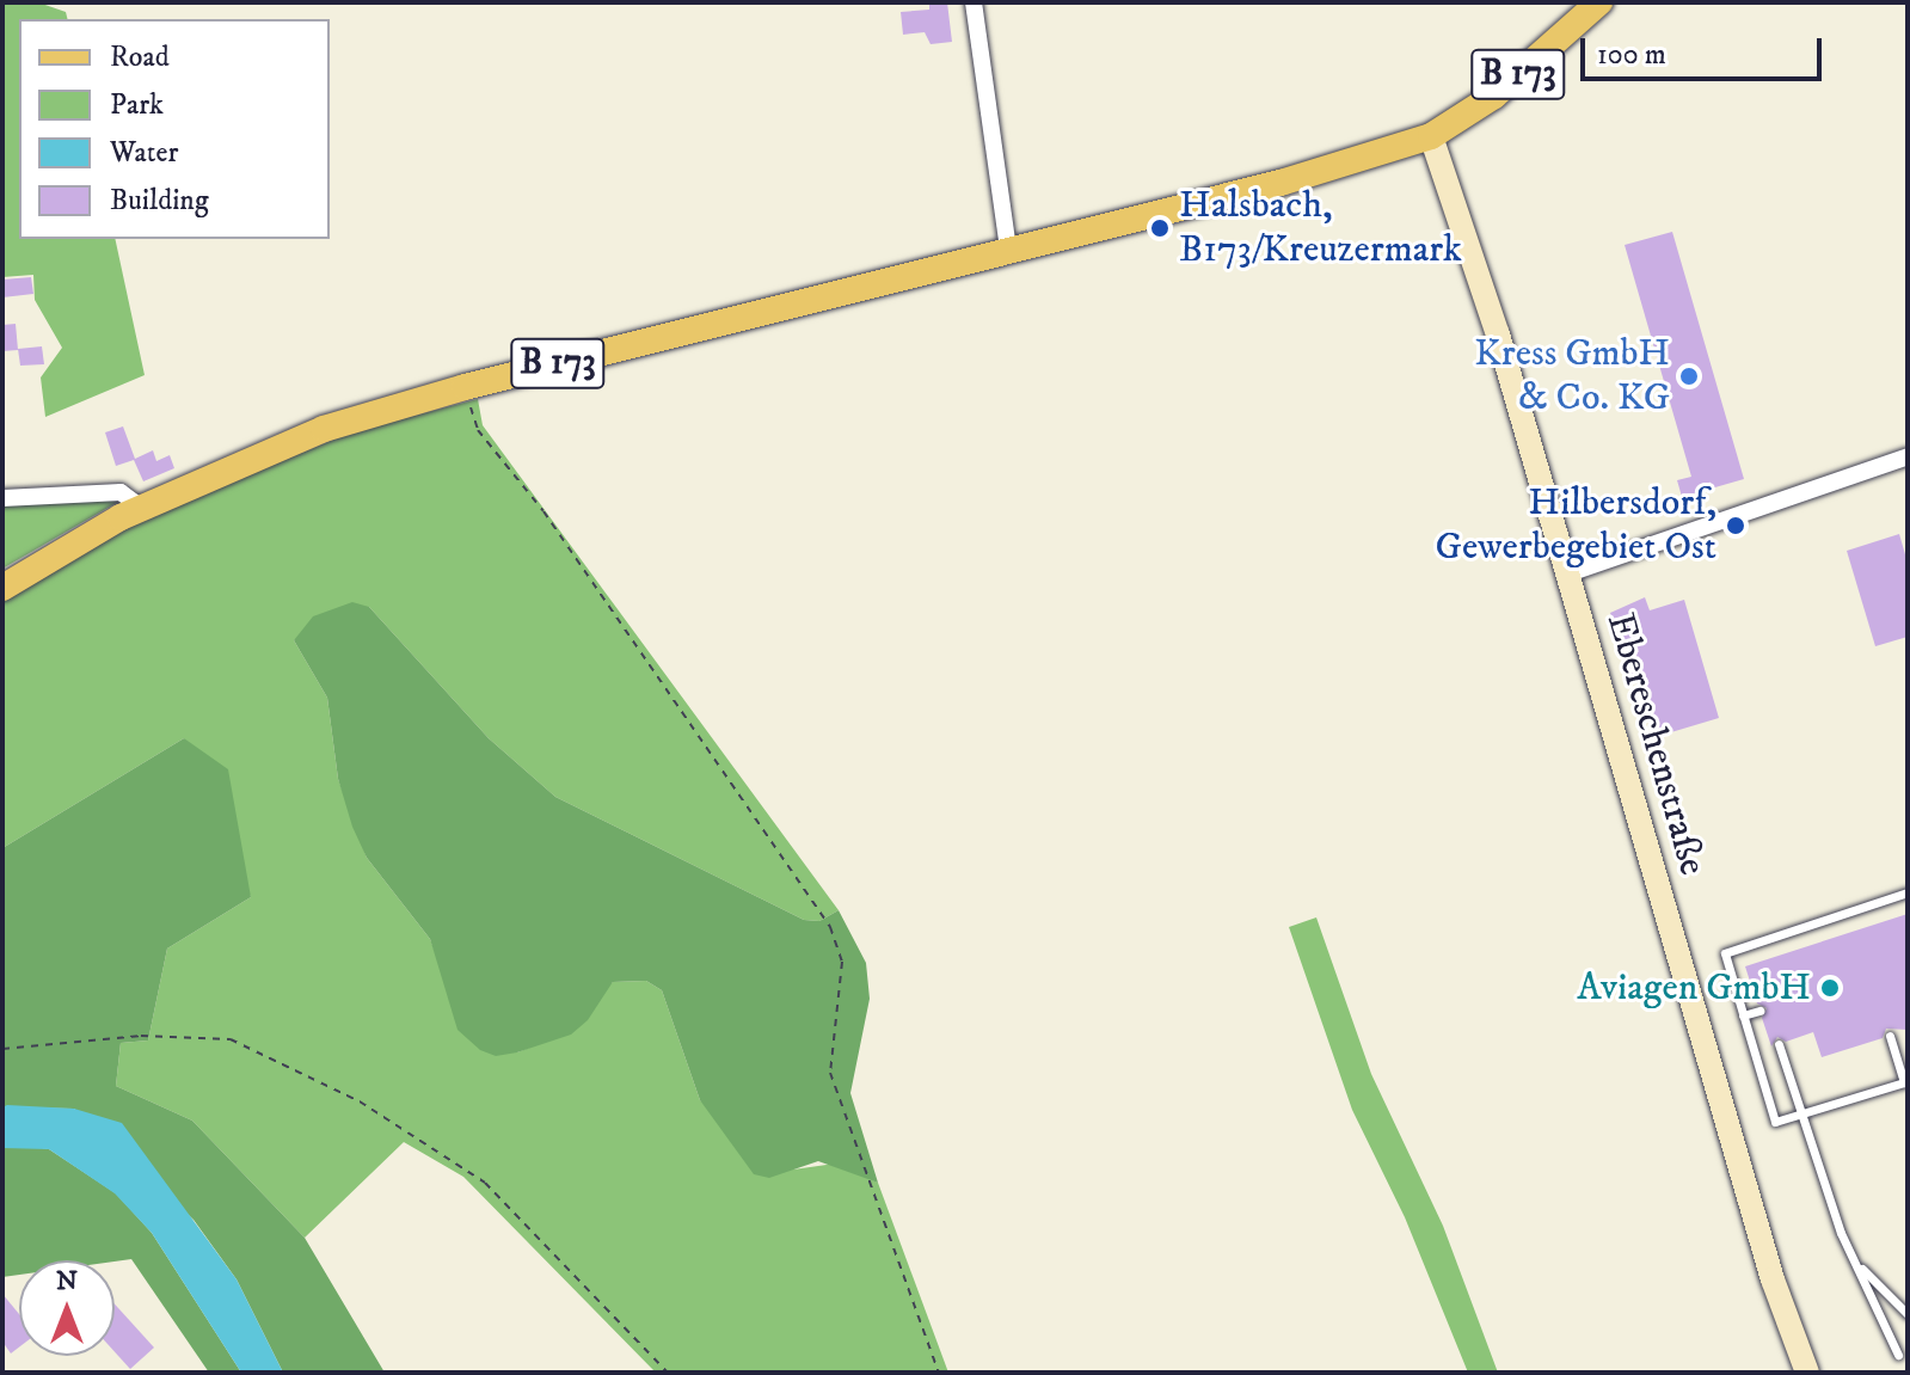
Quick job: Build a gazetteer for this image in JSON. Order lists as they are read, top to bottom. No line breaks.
{"streets":{"main road":["B 173"],"street":["Ebereschenstraße"]},"crossings":[["B 173","Ebereschenstraße"]],"places":["Halsbach, B173/Kreuzermark","Kress GmbH & Co. KG","Hilbersdorf, Gewerbegebiet Ost","Aviagen GmbH"],"legend":["Road","Park","Water","Building"],"scale_bar":"100 m","north":"top"}
